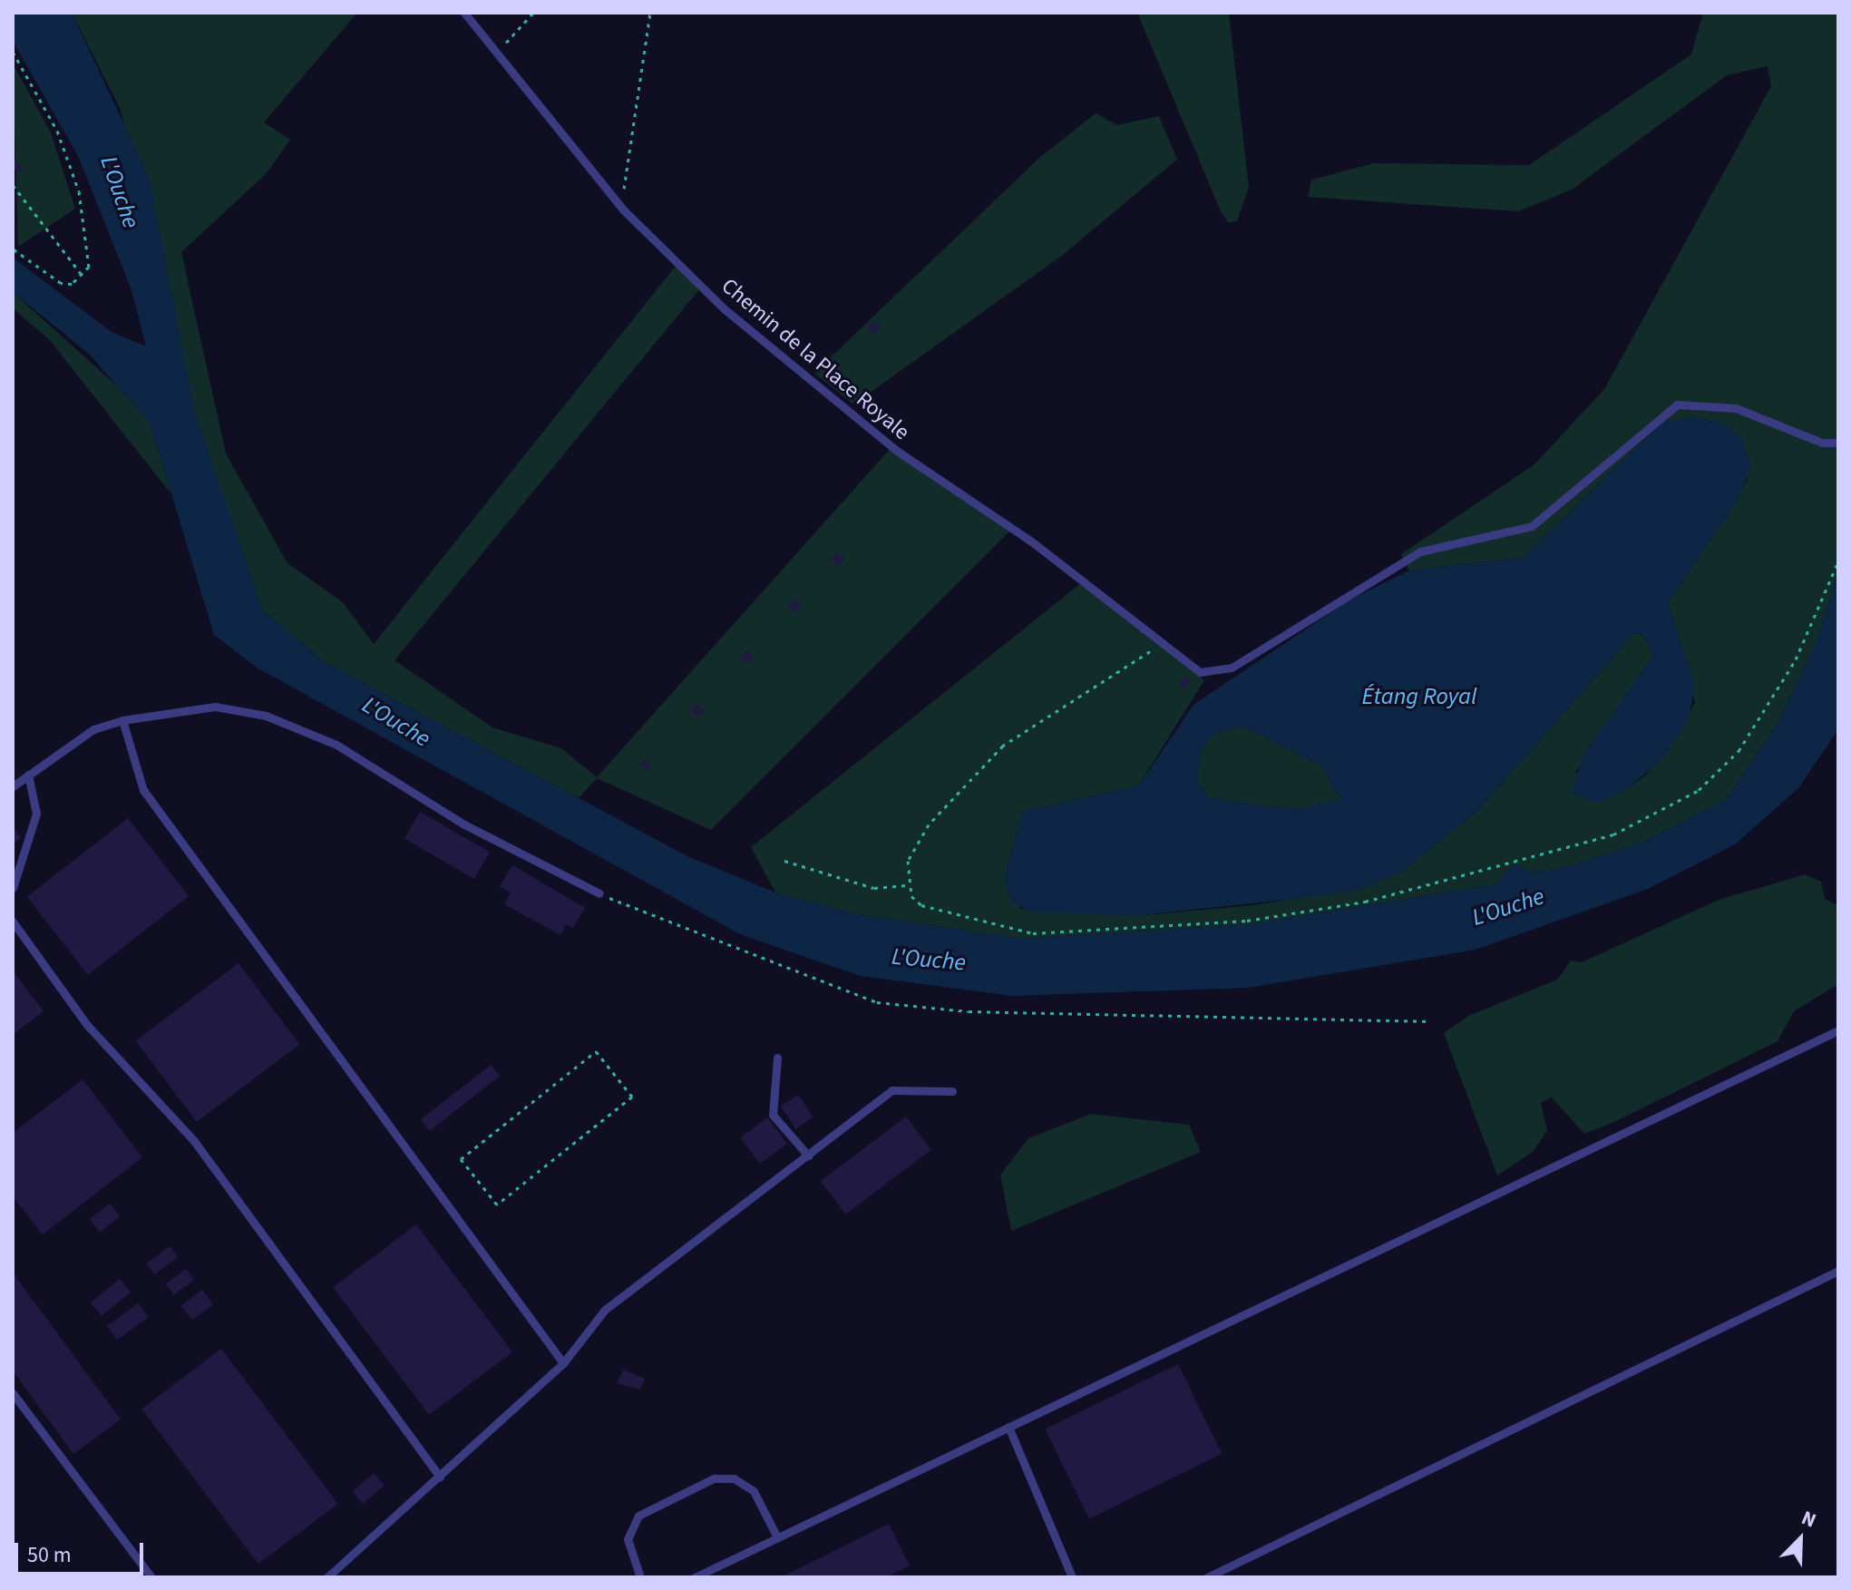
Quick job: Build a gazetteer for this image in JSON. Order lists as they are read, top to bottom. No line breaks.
{"streets":{"lane":["Chemin de la Place Royale"]},"water":["L'Ouche","Étang Royal"],"scale_bar":"50 m","north":"top right"}
